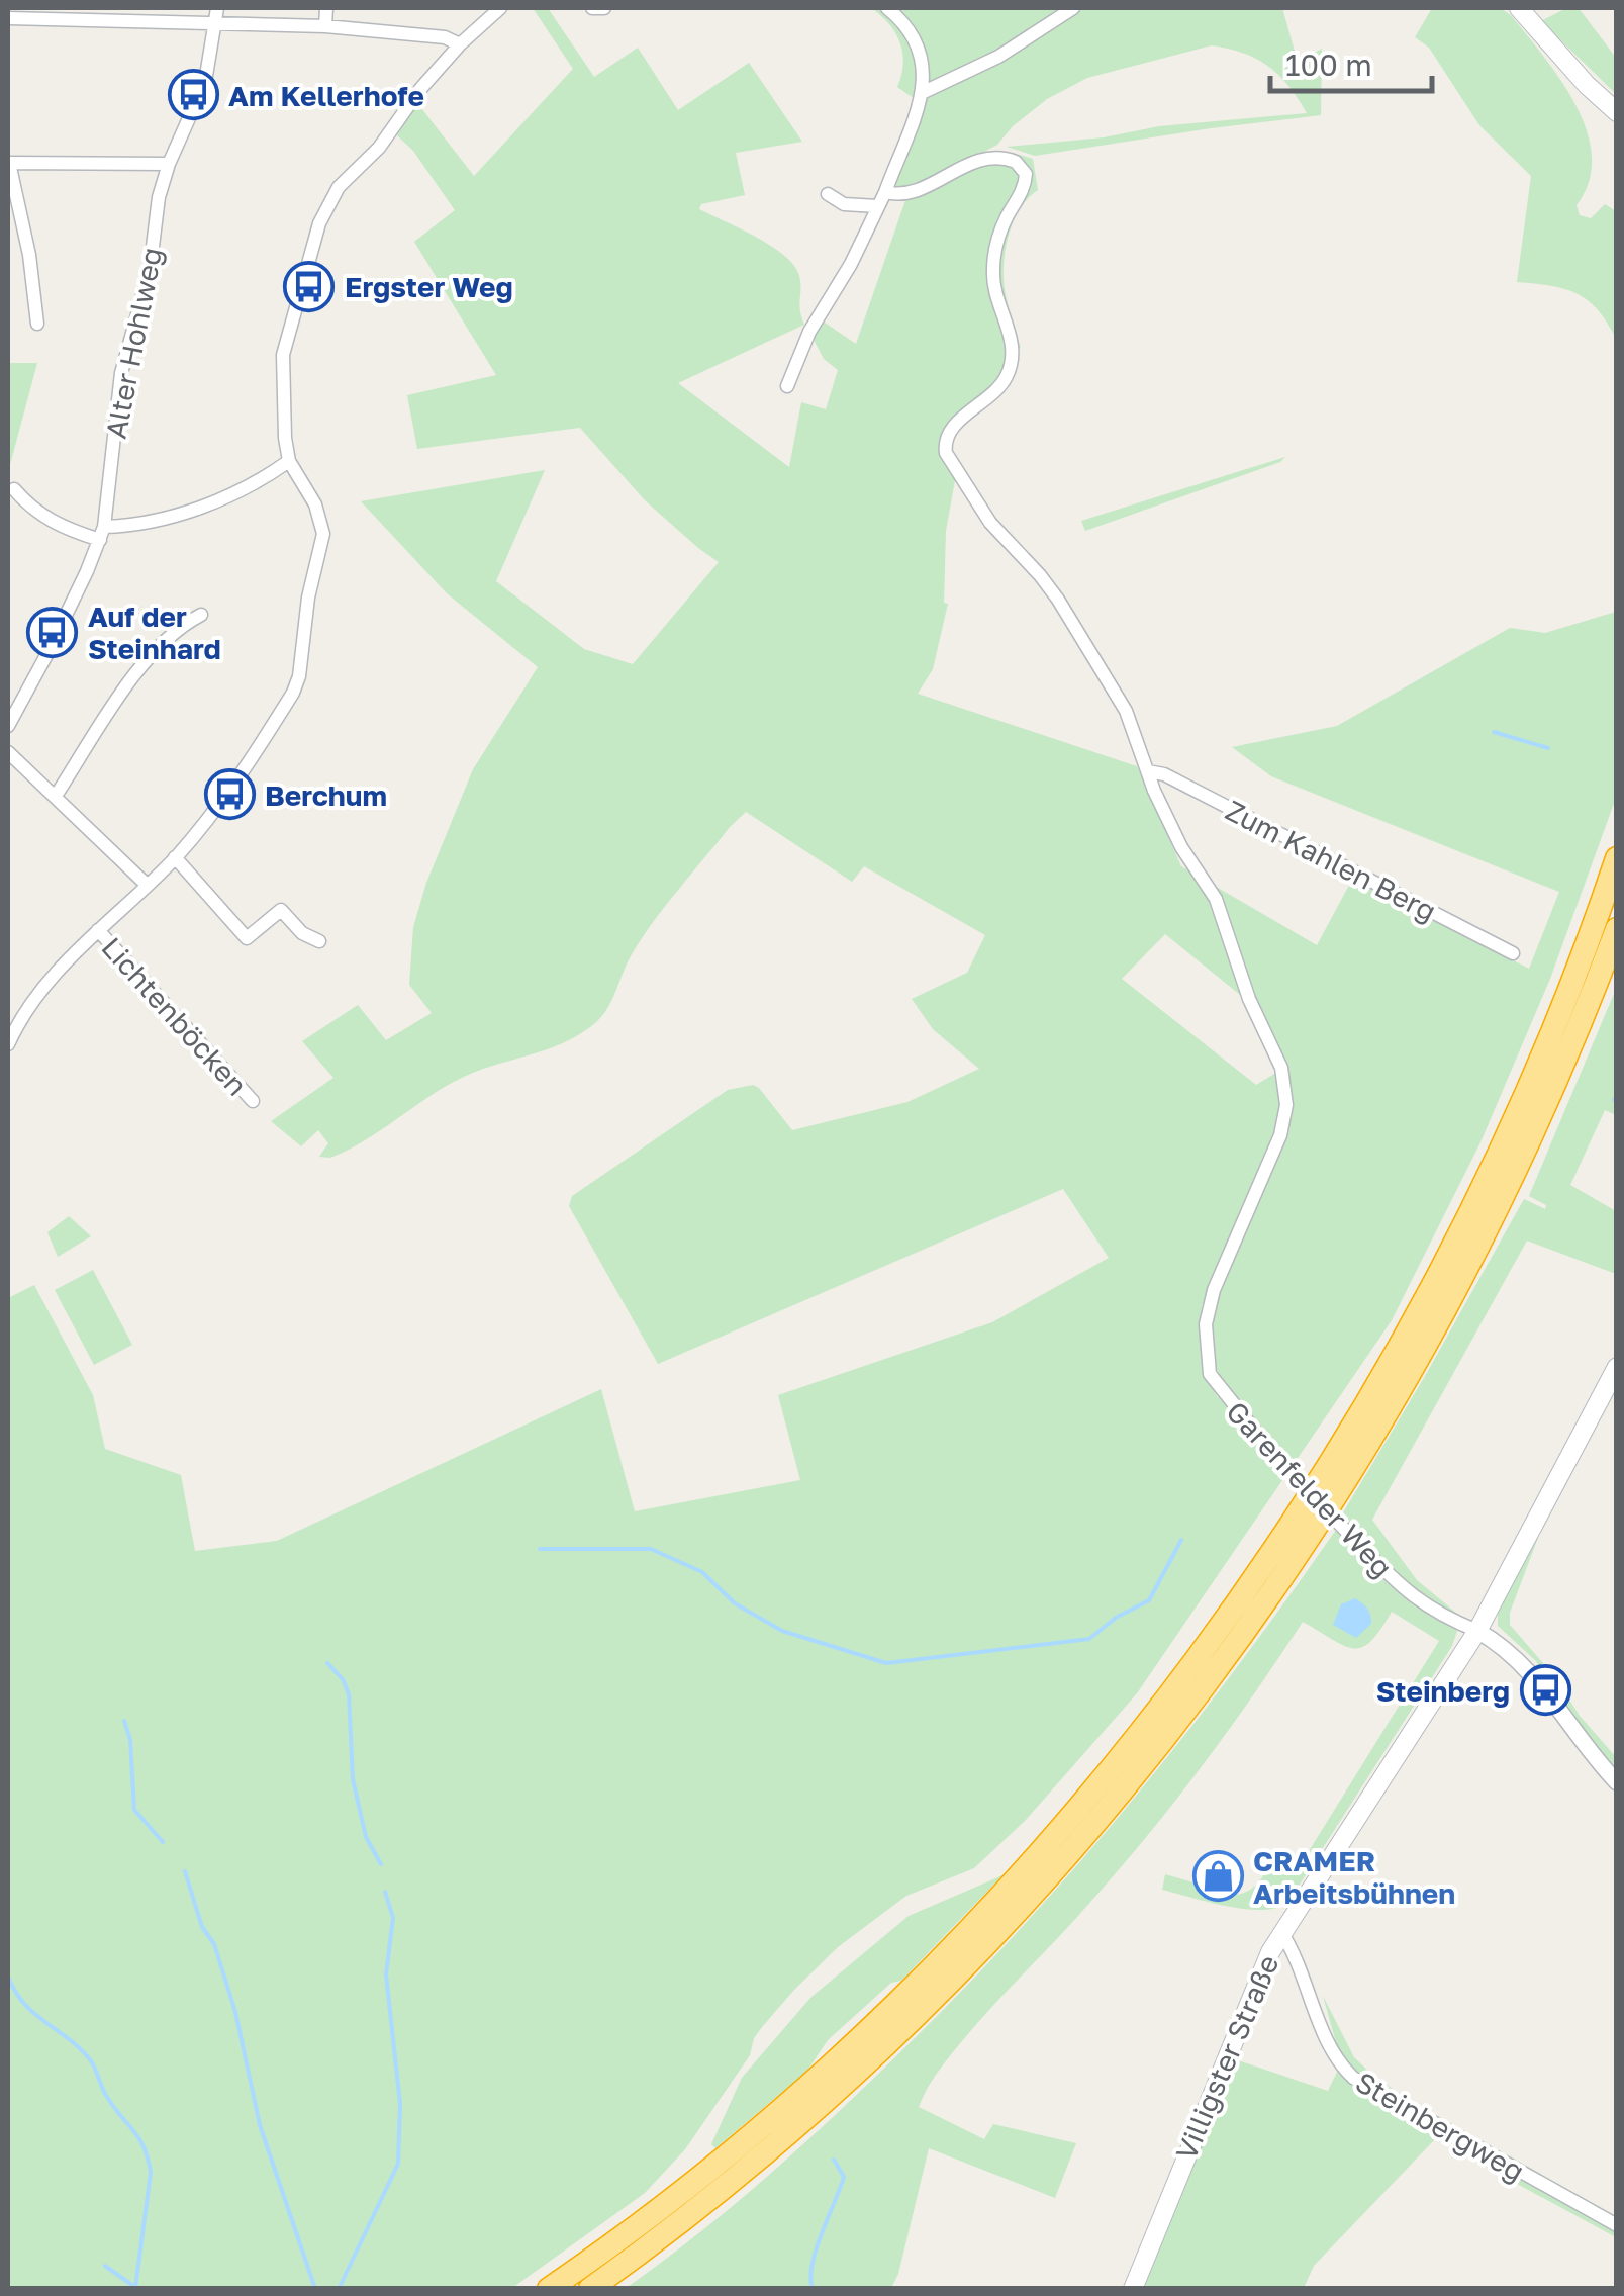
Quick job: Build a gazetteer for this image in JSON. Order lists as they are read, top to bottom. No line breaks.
{"streets":{"main road":["Villigster Straße"],"street":["Alter Hohlweg","Zum Kahlen Berg","Lichtenböcken","Garenfelder Weg","Steinbergweg"]},"crossings":[["Zum Kahlen Berg","Garenfelder Weg"],["Garenfelder Weg","Villigster Straße"],["Villigster Straße","Steinbergweg"]],"places":{"bus stop":["Am Kellerhofe","Ergster Weg","Auf der Steinhard","Berchum","Steinberg"],"shop":["CRAMER Arbeitsbühnen"]},"scale_bar":"100 m"}
